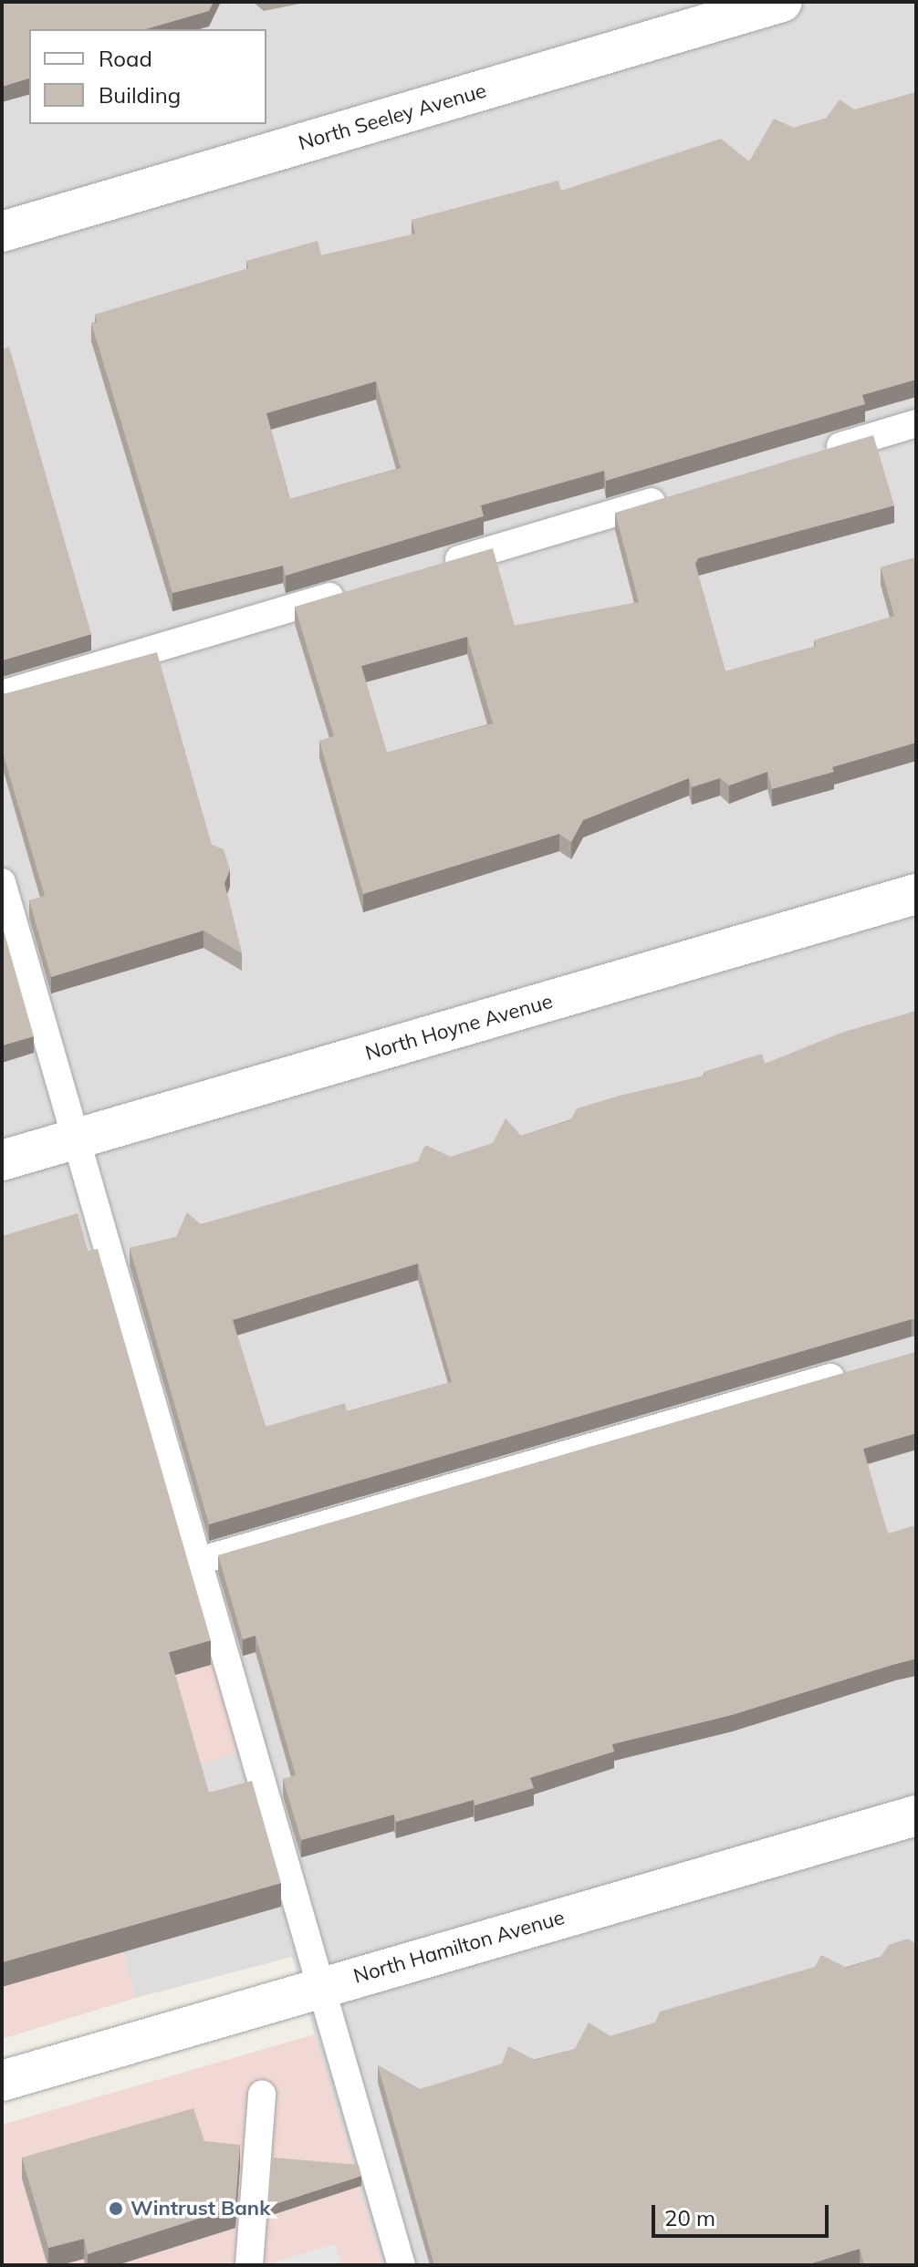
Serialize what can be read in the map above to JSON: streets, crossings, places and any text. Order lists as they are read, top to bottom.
{
  "streets": {
    "street": ["North Seeley Avenue", "North Hoyne Avenue", "North Hamilton Avenue"]
  },
  "places": ["Wintrust Bank"],
  "legend": ["Road", "Building"],
  "scale_bar": "20 m"
}
